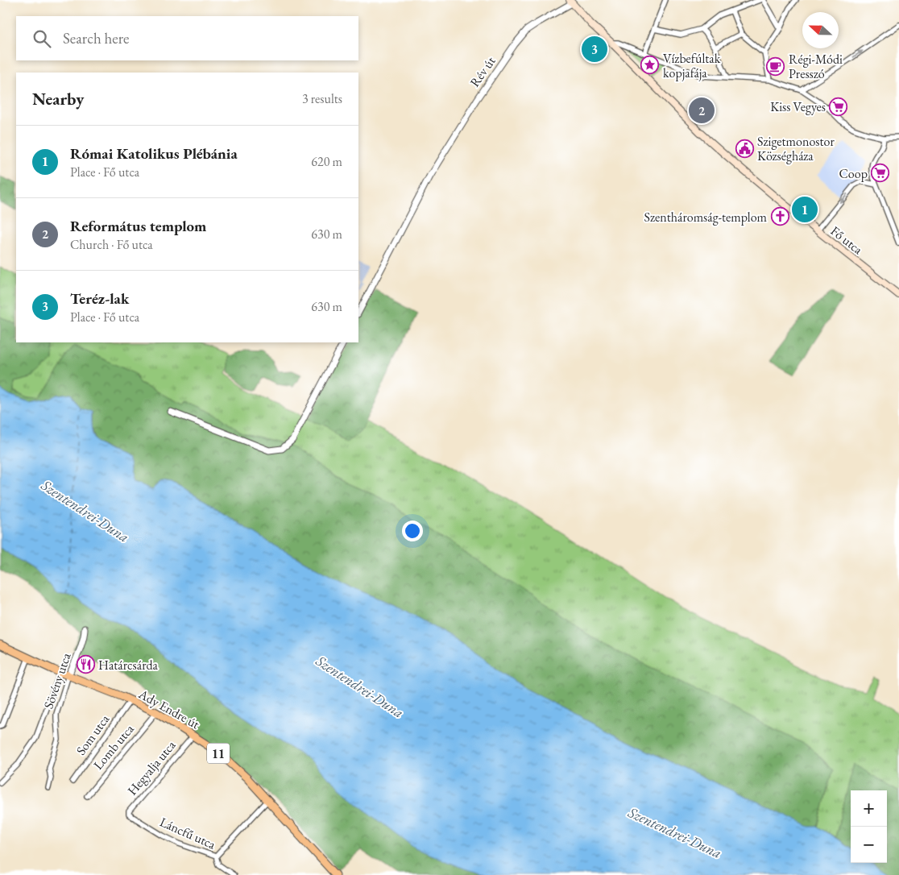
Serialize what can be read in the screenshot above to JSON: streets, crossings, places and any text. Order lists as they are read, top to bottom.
{
  "streets": {
    "main road": ["Fő utca", "Ady Endre út", "11"],
    "street": [
      "Rév út",
      "Sövény utca",
      "Som utca",
      "Lomb utca",
      "Hegyalja utca",
      "Láncfű utca"
    ]
  },
  "crossings": [
    ["Rév út", "Fő utca"],
    ["Sövény utca", "Ady Endre út"],
    ["Ady Endre út", "Som utca"],
    ["Ady Endre út", "Lomb utca"],
    ["Ady Endre út", "11"],
    ["Ady Endre út", "Hegyalja utca"],
    ["Hegyalja utca", "Láncfű utca"]
  ],
  "water": ["Szentendrei-Duna"],
  "places": {
    "place": ["Vízbefúltak kopjafája"],
    "cafe": ["Régi-Módi Presszó"],
    "supermarket": ["Kiss Vegyes", "Coop"],
    "public building": ["Szigetmonostor Községháza"],
    "church": ["Szentháromság-templom"],
    "restaurant": ["Határcsárda"]
  },
  "north": "left",
  "page": {
    "search": "Search here",
    "pins": ["3", "2", "1"],
    "heading": ["Nearby", "3 results"],
    "list": [
      {
        "mark": "1",
        "name": "Római Katolikus Plébánia",
        "note": "Place · Fő utca",
        "value": "620 m"
      },
      {
        "mark": "2",
        "name": "Református templom",
        "note": "Church · Fő utca",
        "value": "630 m"
      },
      {
        "mark": "3",
        "name": "Teréz-lak",
        "note": "Place · Fő utca",
        "value": "630 m"
      }
    ],
    "map_buttons": ["+", "−"]
  }
}
